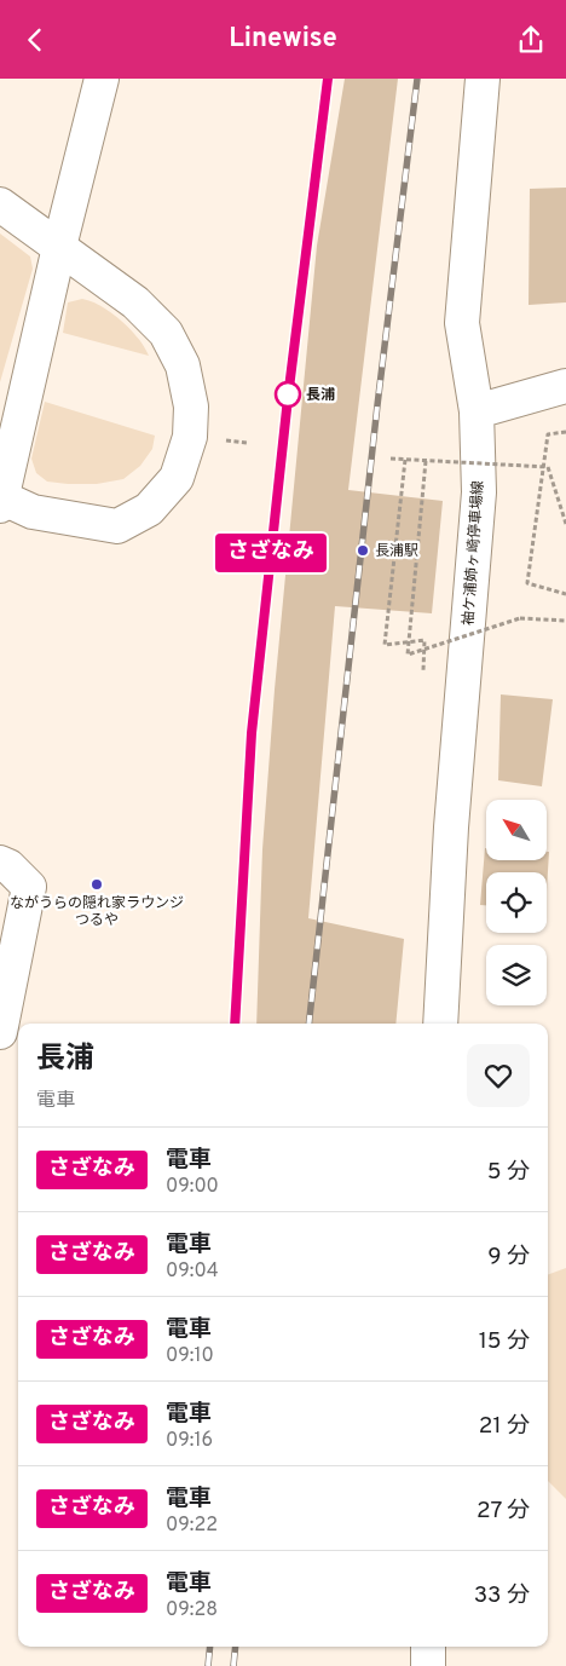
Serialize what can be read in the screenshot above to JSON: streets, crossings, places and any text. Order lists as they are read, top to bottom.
{
  "streets": {
    "street": ["袖ケ浦姉ヶ崎停車場線"]
  },
  "places": ["長浦", "長浦駅", "ながうらの隠れ家ラウンジ つるや"],
  "north": "top left",
  "page": {
    "header": "Linewise",
    "on_map": "さざなみ",
    "heading": ["長浦", "電車"],
    "list": [
      {
        "mark": "さざなみ",
        "name": "電車",
        "note": "09:00",
        "value": "5 分"
      },
      {
        "mark": "さざなみ",
        "name": "電車",
        "note": "09:04",
        "value": "9 分"
      },
      {
        "mark": "さざなみ",
        "name": "電車",
        "note": "09:10",
        "value": "15 分"
      },
      {
        "mark": "さざなみ",
        "name": "電車",
        "note": "09:16",
        "value": "21 分"
      },
      {
        "mark": "さざなみ",
        "name": "電車",
        "note": "09:22",
        "value": "27 分"
      },
      {
        "mark": "さざなみ",
        "name": "電車",
        "note": "09:28",
        "value": "33 分"
      }
    ]
  }
}
